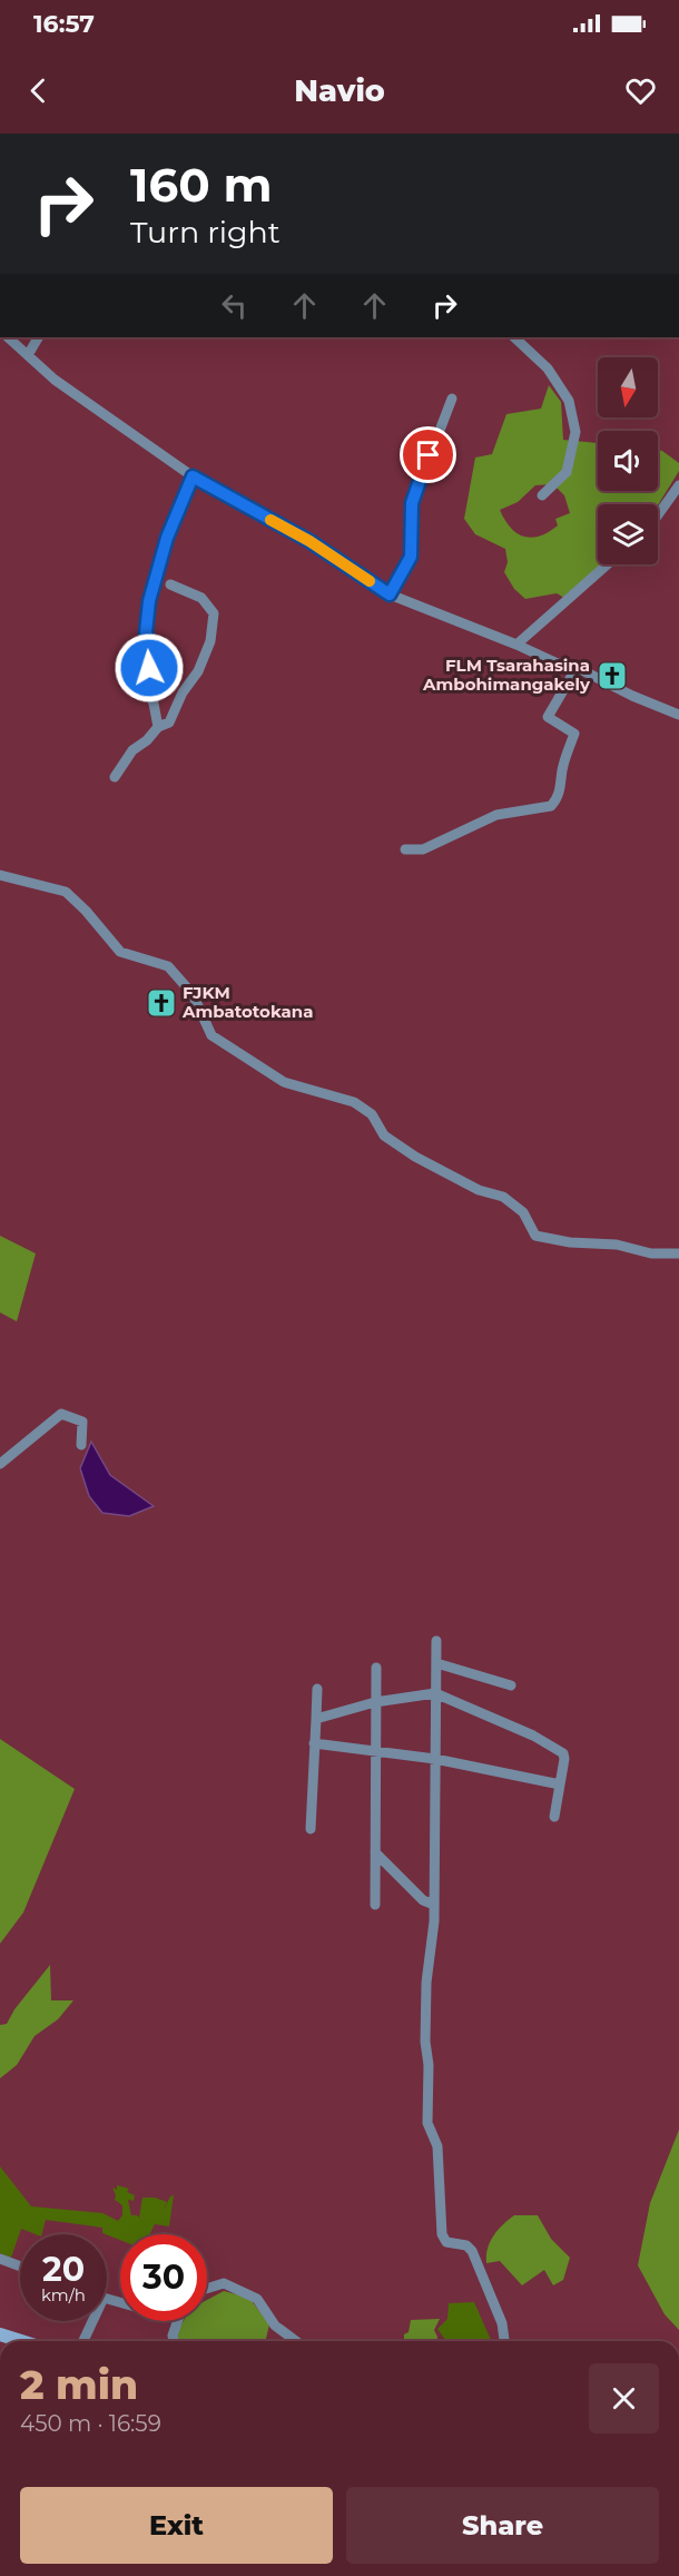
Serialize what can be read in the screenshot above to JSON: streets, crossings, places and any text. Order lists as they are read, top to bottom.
{
  "places": {
    "church": ["FLM Tsarahasina Ambohimangakely", "FJKM Ambatotokana"]
  },
  "north": "bottom",
  "page": {
    "status": "16:57",
    "header": "Navio",
    "turn": ["160 m", "Turn right"],
    "speed": "20 km/h",
    "limit": "30",
    "heading": ["2 min", "450 m · 16:59"],
    "buttons": ["Exit", "Share"]
  }
}
